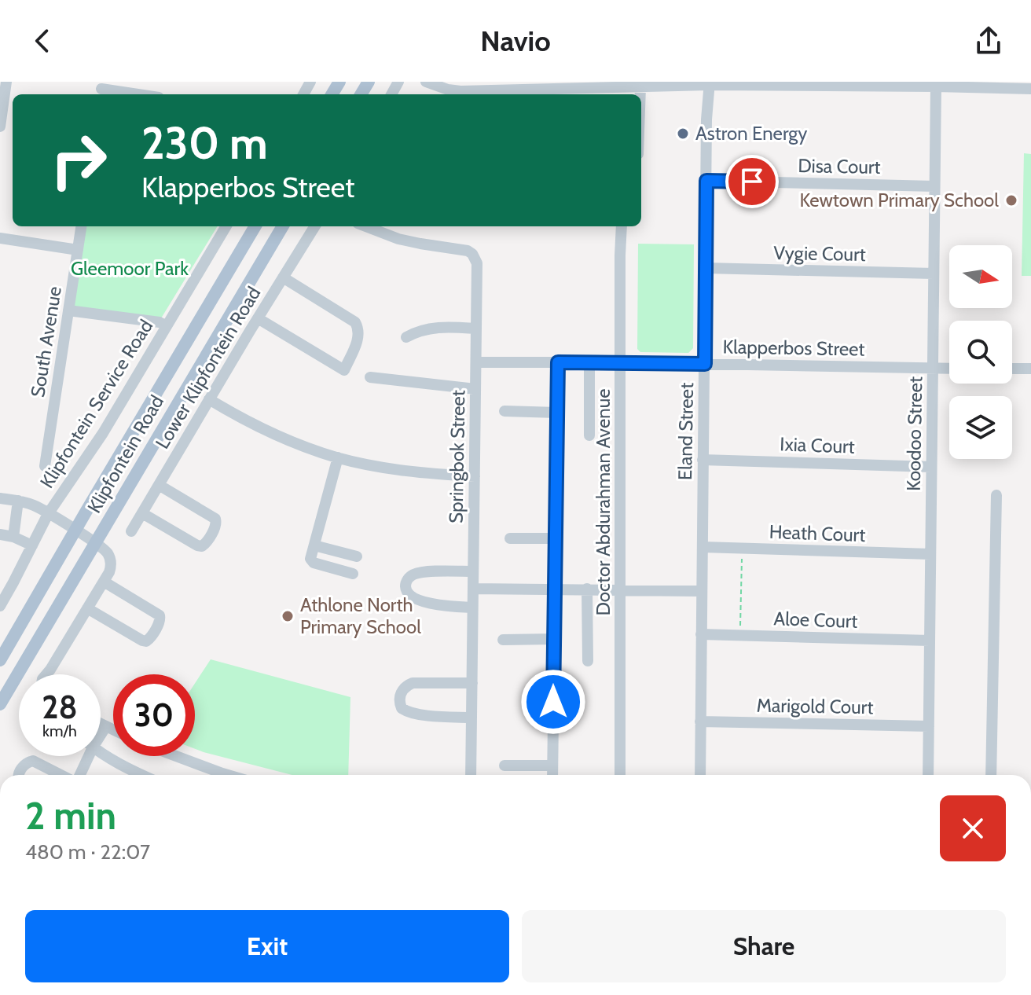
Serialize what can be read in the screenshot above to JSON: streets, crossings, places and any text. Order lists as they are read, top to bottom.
{
  "streets": {
    "main road": ["Klipfontein Road"],
    "street": [
      "Disa Court",
      "Vygie Court",
      "South Avenue",
      "Klapperbos Street",
      "Lower Klipfontein Road",
      "Klipfontein Service Road",
      "Eland Street",
      "Koodoo Street",
      "Ixia Court",
      "Springbok Street",
      "Doctor Abdurahman Avenue",
      "Heath Court",
      "Aloe Court",
      "Marigold Court"
    ]
  },
  "crossings": [
    ["Disa Court", "Eland Street"],
    ["Disa Court", "Koodoo Street"],
    ["Vygie Court", "Eland Street"],
    ["Vygie Court", "Koodoo Street"],
    ["Klapperbos Street", "Eland Street"],
    ["Klapperbos Street", "Koodoo Street"],
    ["Klapperbos Street", "Springbok Street"],
    ["Klapperbos Street", "Doctor Abdurahman Avenue"],
    ["Eland Street", "Ixia Court"],
    ["Eland Street", "Heath Court"],
    ["Eland Street", "Aloe Court"],
    ["Eland Street", "Marigold Court"],
    ["Koodoo Street", "Ixia Court"],
    ["Koodoo Street", "Heath Court"],
    ["Koodoo Street", "Aloe Court"],
    ["Koodoo Street", "Marigold Court"]
  ],
  "parks": ["Gleemoor Park"],
  "places": ["Astron Energy", "Kewtown Primary School", "Athlone North Primary School"],
  "north": "right",
  "page": {
    "header": "Navio",
    "turn": ["230 m", "Klapperbos Street"],
    "speed": "28 km/h",
    "limit": "30",
    "heading": ["2 min", "480 m · 22:07"],
    "buttons": ["Exit", "Share"]
  }
}
